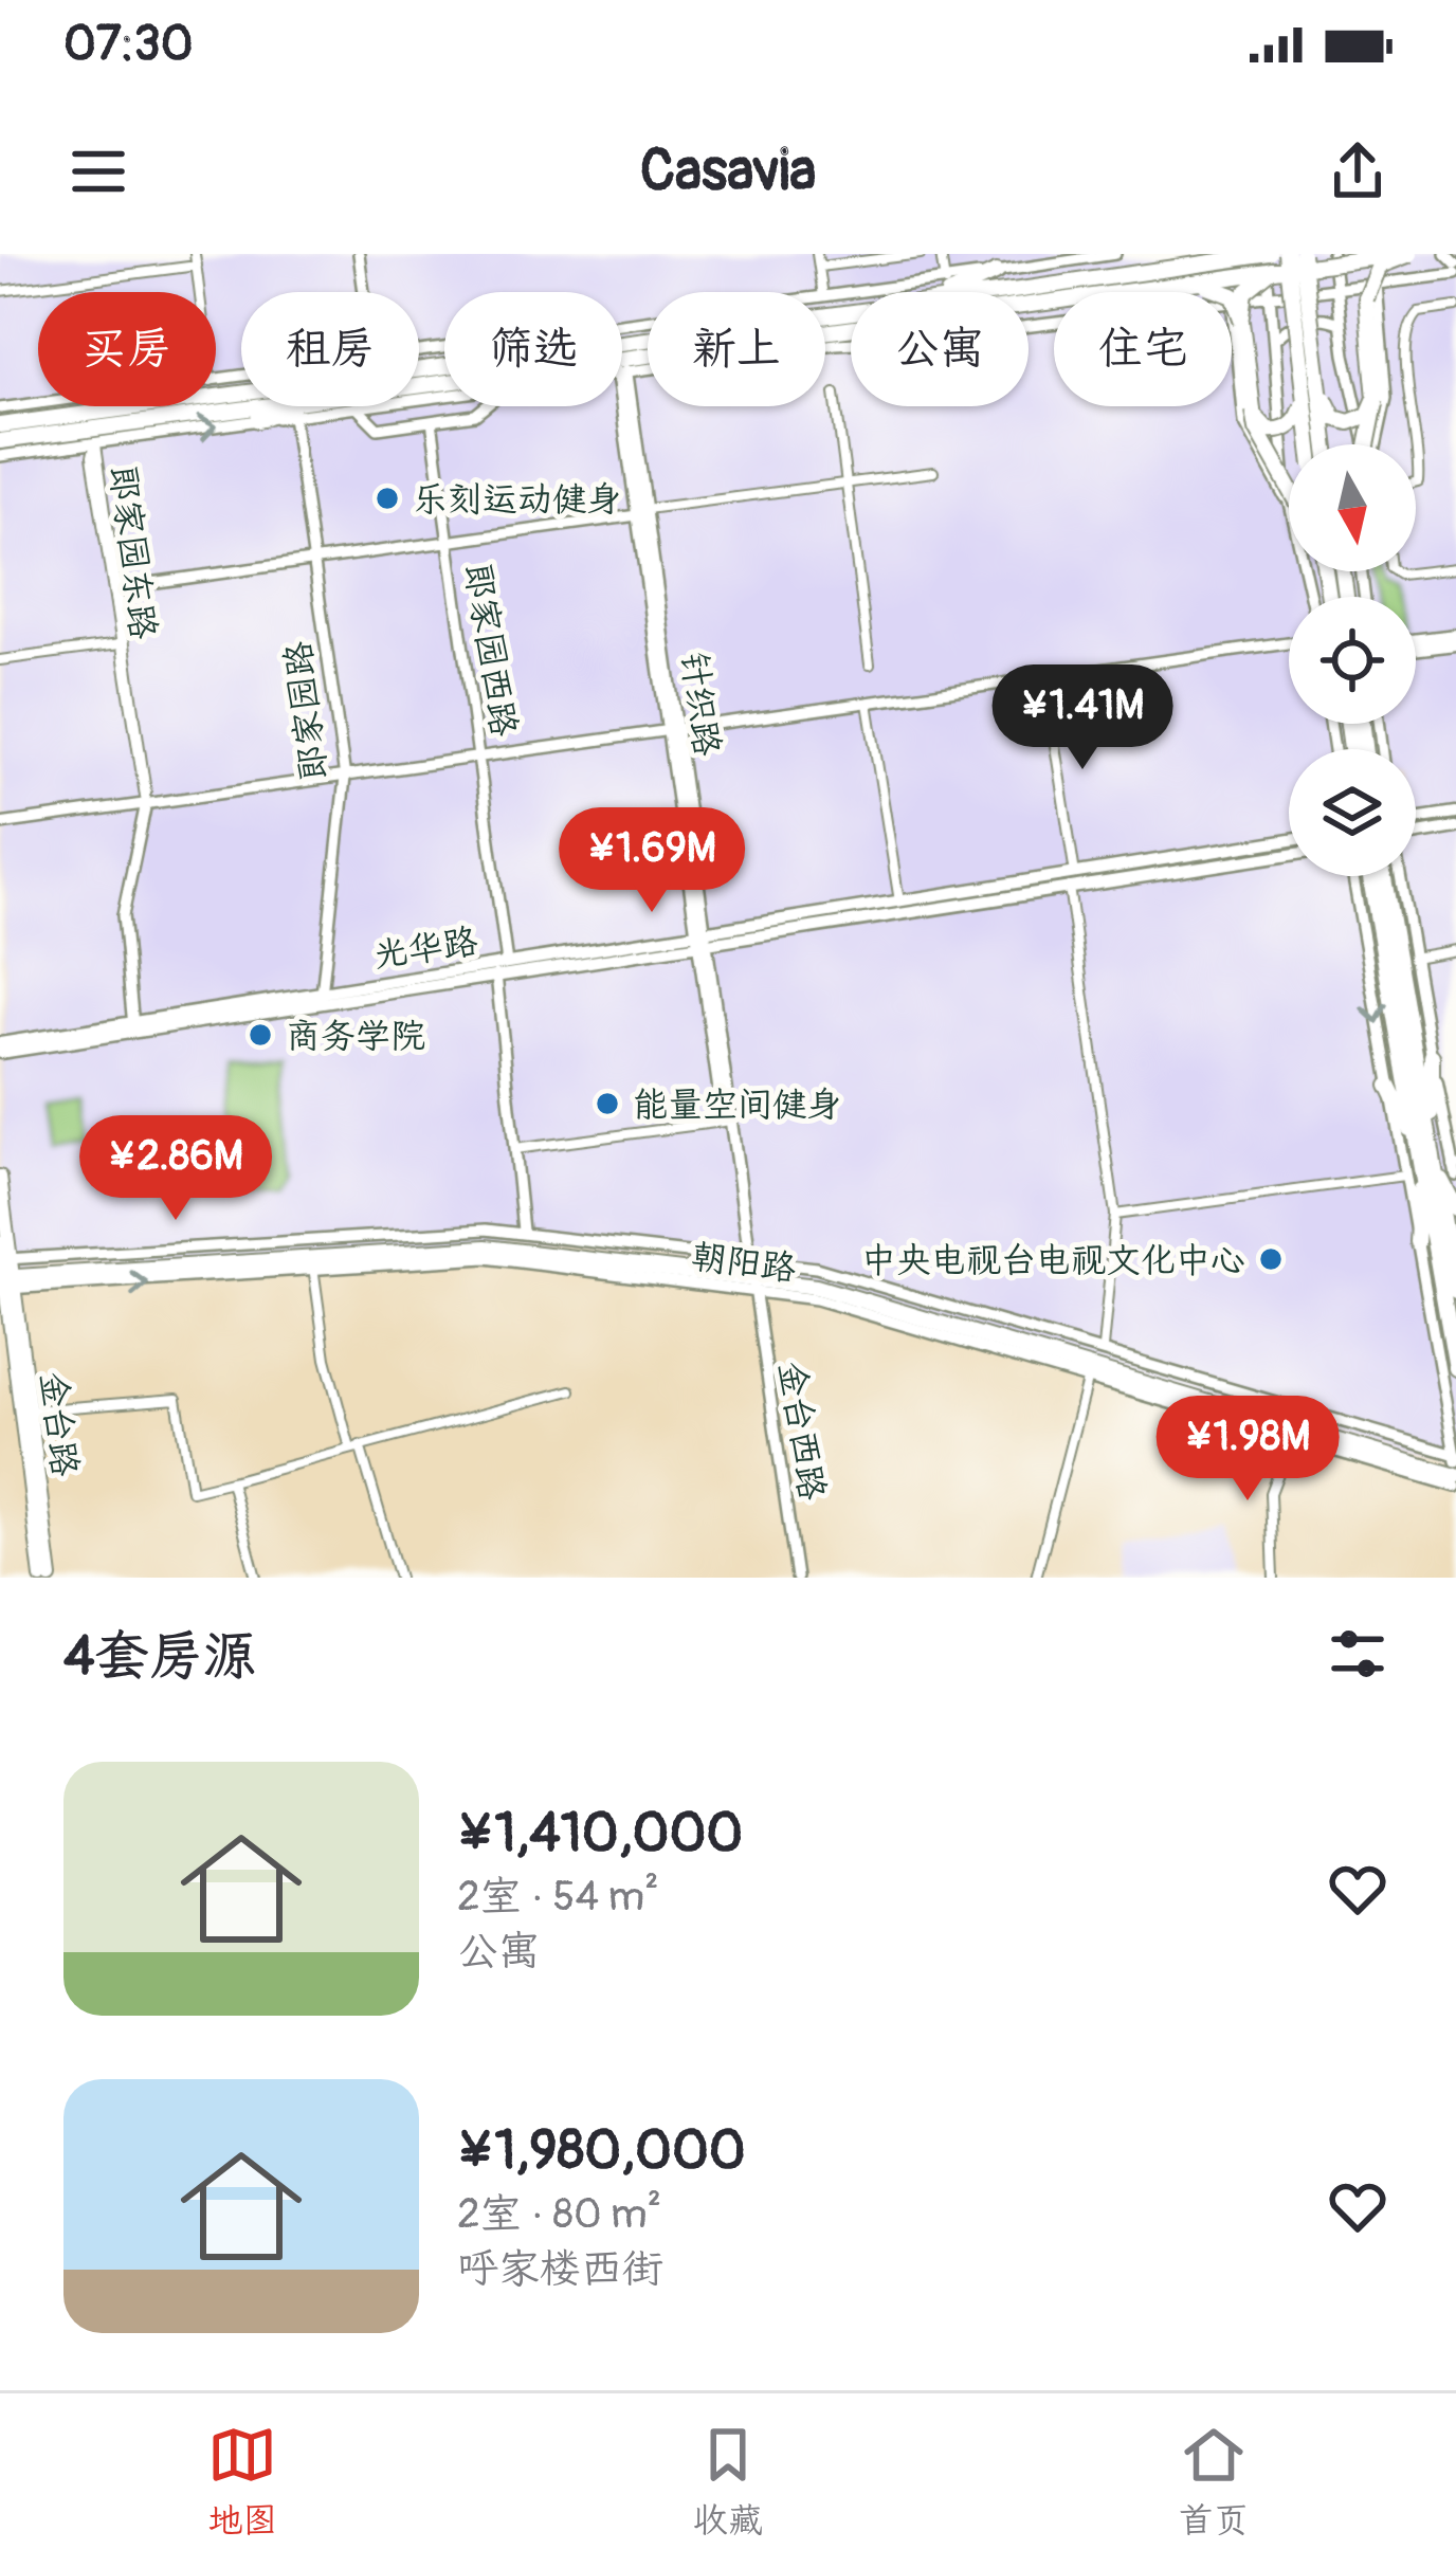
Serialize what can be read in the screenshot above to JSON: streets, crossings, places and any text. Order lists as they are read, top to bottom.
{
  "streets": {
    "highway": ["朝阳路"],
    "main road": ["针织路", "光华路", "金台路"],
    "street": [
      "郎家园东路",
      "郎家园西路",
      "郎家园路",
      "金台西路"
    ]
  },
  "crossings": [
    ["郎家园东路", "光华路"],
    ["郎家园西路", "光华路"],
    ["针织路", "光华路"],
    ["针织路", "朝阳路"],
    ["针织路", "金台西路"],
    ["郎家园路", "光华路"],
    ["朝阳路", "金台路"],
    ["朝阳路", "金台西路"]
  ],
  "places": [
    "乐刻运动健身",
    "商务学院",
    "能量空间健身",
    "中央电视台电视文化中心"
  ],
  "north": "bottom",
  "page": {
    "status": "07:30",
    "header": "Casavia",
    "chip": [
      "买房",
      "租房",
      "筛选",
      "新上",
      "公寓",
      "住宅"
    ],
    "price": [
      "¥1.41M",
      "¥1.69M",
      "¥2.86M",
      "¥1.98M"
    ],
    "heading": "4套房源",
    "list": [
      {
        "name": "¥1,410,000",
        "note": "2室 · 54 m² · 公寓"
      },
      {
        "name": "¥1,980,000",
        "note": "2室 · 80 m² · 呼家楼西街"
      }
    ],
    "tabs": ["地图", "收藏", "首页"]
  }
}
